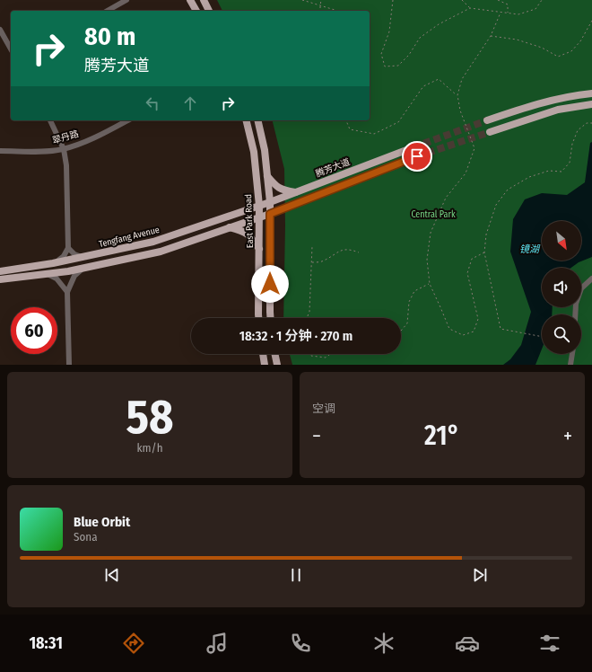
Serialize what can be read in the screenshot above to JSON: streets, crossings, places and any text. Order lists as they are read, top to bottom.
{
  "streets": {
    "main road": ["腾芳大道", "East Park Road", "Tengfang Avenue"],
    "street": ["翠丹路"]
  },
  "crossings": [
    ["腾芳大道", "East Park Road"],
    ["腾芳大道", "Tengfang Avenue"],
    ["East Park Road", "Tengfang Avenue"]
  ],
  "water": ["镜湖"],
  "parks": ["Central Park"],
  "north": "bottom right",
  "page": {
    "turn": ["80 m", "腾芳大道"],
    "limit": "60",
    "trip": "18:32 · 1 分钟 · 270 m",
    "tile": [
      ["58", "km/h"],
      "空调"
    ],
    "heat": ["−", "21°", "+"],
    "song": ["Blue Orbit", "Sona"],
    "tabs": "18:31"
  }
}
